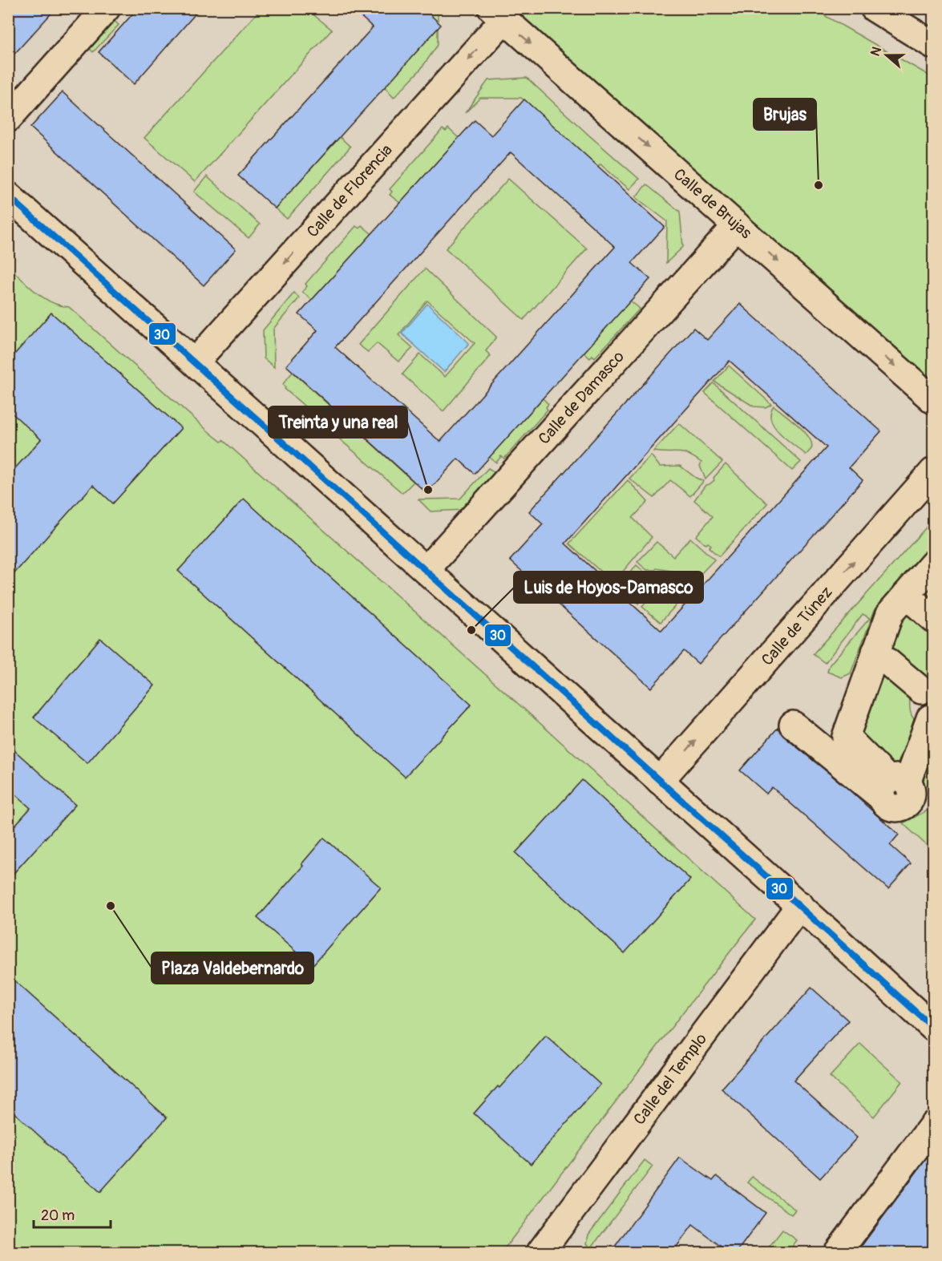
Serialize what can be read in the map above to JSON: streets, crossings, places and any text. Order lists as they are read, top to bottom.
{
  "streets": {
    "main road": [
      "Calle de Florencia",
      "Calle de Brujas",
      "Calle de Damasco",
      "Calle de Túnez",
      "Calle del Templo"
    ]
  },
  "crossings": [
    ["Calle de Florencia", "Calle de Brujas"],
    ["Calle de Brujas", "Calle de Damasco"]
  ],
  "one_way": ["Calle de Florencia", "Calle de Brujas"],
  "places": [
    "Brujas",
    "Treinta y una real",
    "Luis de Hoyos-Damasco",
    "Plaza Valdebernardo"
  ],
  "lines": ["transit line 30"],
  "scale_bar": "20 m",
  "north": "left"
}
